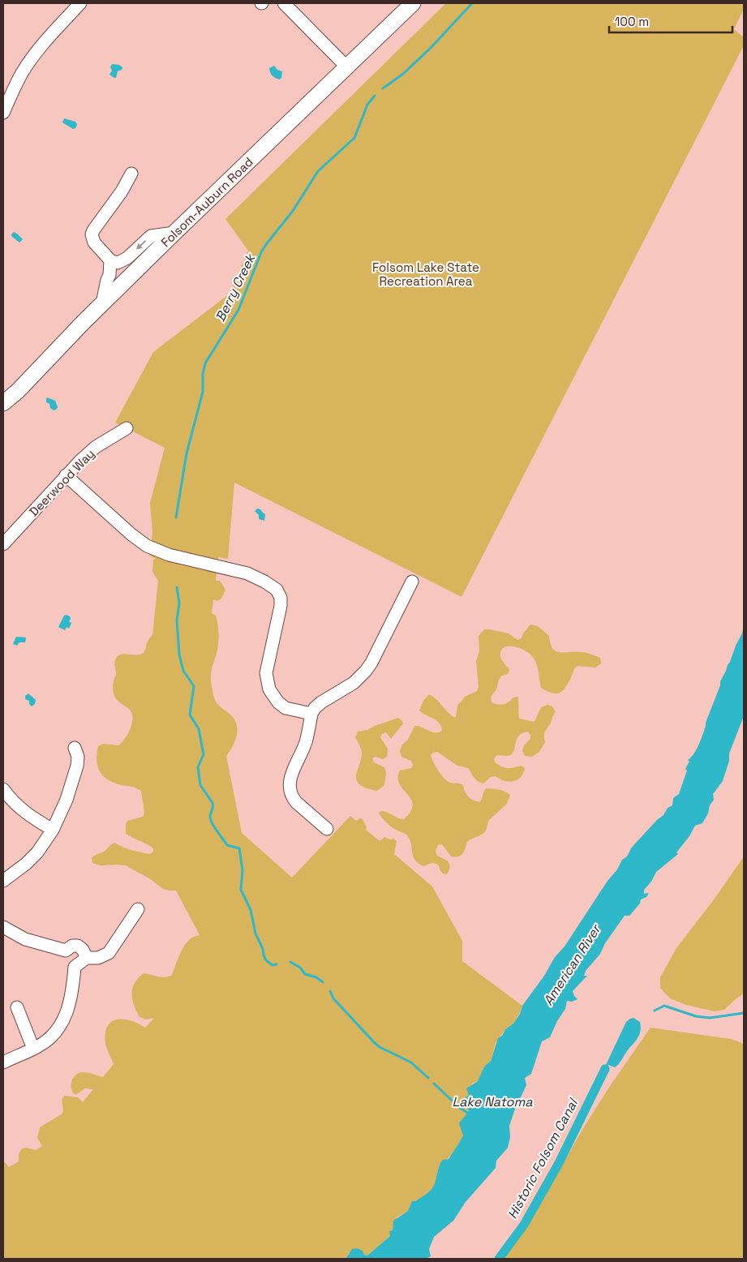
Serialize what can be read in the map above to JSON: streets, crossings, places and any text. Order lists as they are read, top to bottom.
{
  "streets": {
    "main road": ["Folsom-Auburn Road"],
    "street": ["Deerwood Way"]
  },
  "water": [
    "Berry Creek",
    "American River",
    "Lake Natoma",
    "Historic Folsom Canal"
  ],
  "parks": ["Folsom Lake State Recreation Area"],
  "scale_bar": "100 m"
}
